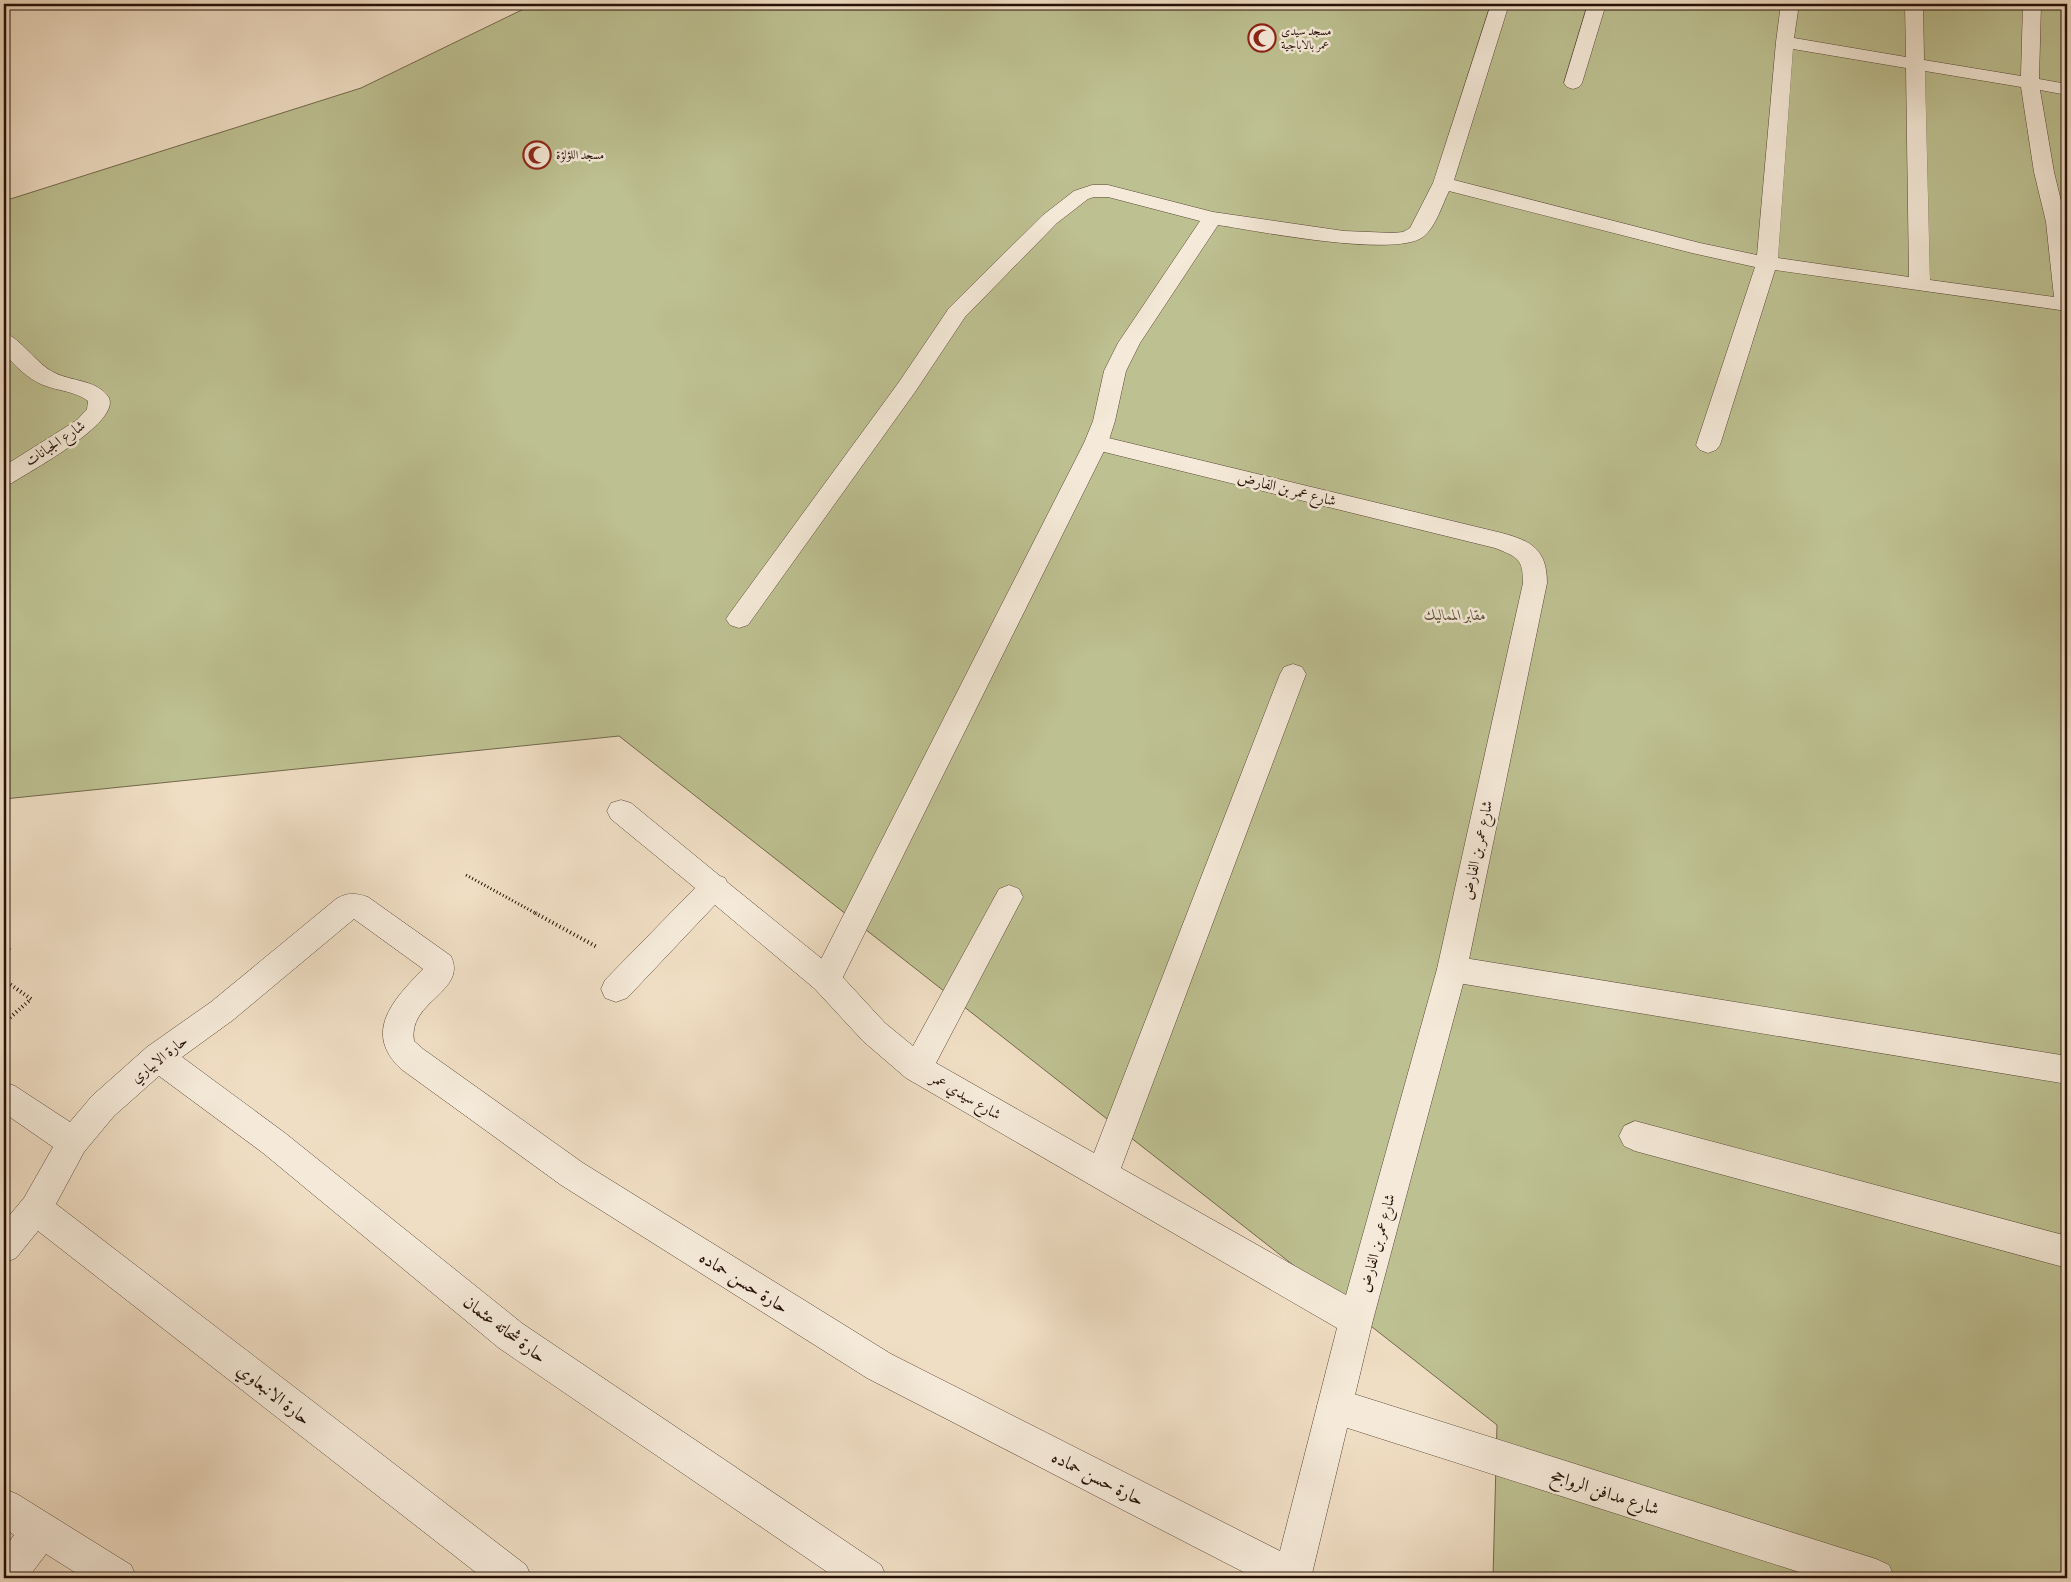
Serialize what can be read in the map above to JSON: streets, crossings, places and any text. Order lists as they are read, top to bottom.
{
  "streets": {
    "street": [
      "شارع الجبانات",
      "شارع عمر بن الفارض",
      "حارة الابياري",
      "شارع سيدي عمر",
      "حارة حسن حماده",
      "حارة شحاته عثمان",
      "حارة الانبعاوي",
      "شارع مدافن الرواجح"
    ]
  },
  "crossings": [
    ["شارع عمر بن الفارض", "شارع سيدي عمر"],
    ["شارع عمر بن الفارض", "حارة حسن حماده"],
    ["شارع عمر بن الفارض", "شارع مدافن الرواجح"],
    ["حارة الابياري", "حارة حسن حماده"],
    ["حارة الابياري", "حارة شحاته عثمان"],
    ["حارة الابياري", "حارة الانبعاوي"]
  ],
  "parks": ["مقابر المماليك"],
  "places": {
    "mosque": ["مسجد سيدى عمر بالاباجية", "مسجد اللؤلؤة"]
  }
}
